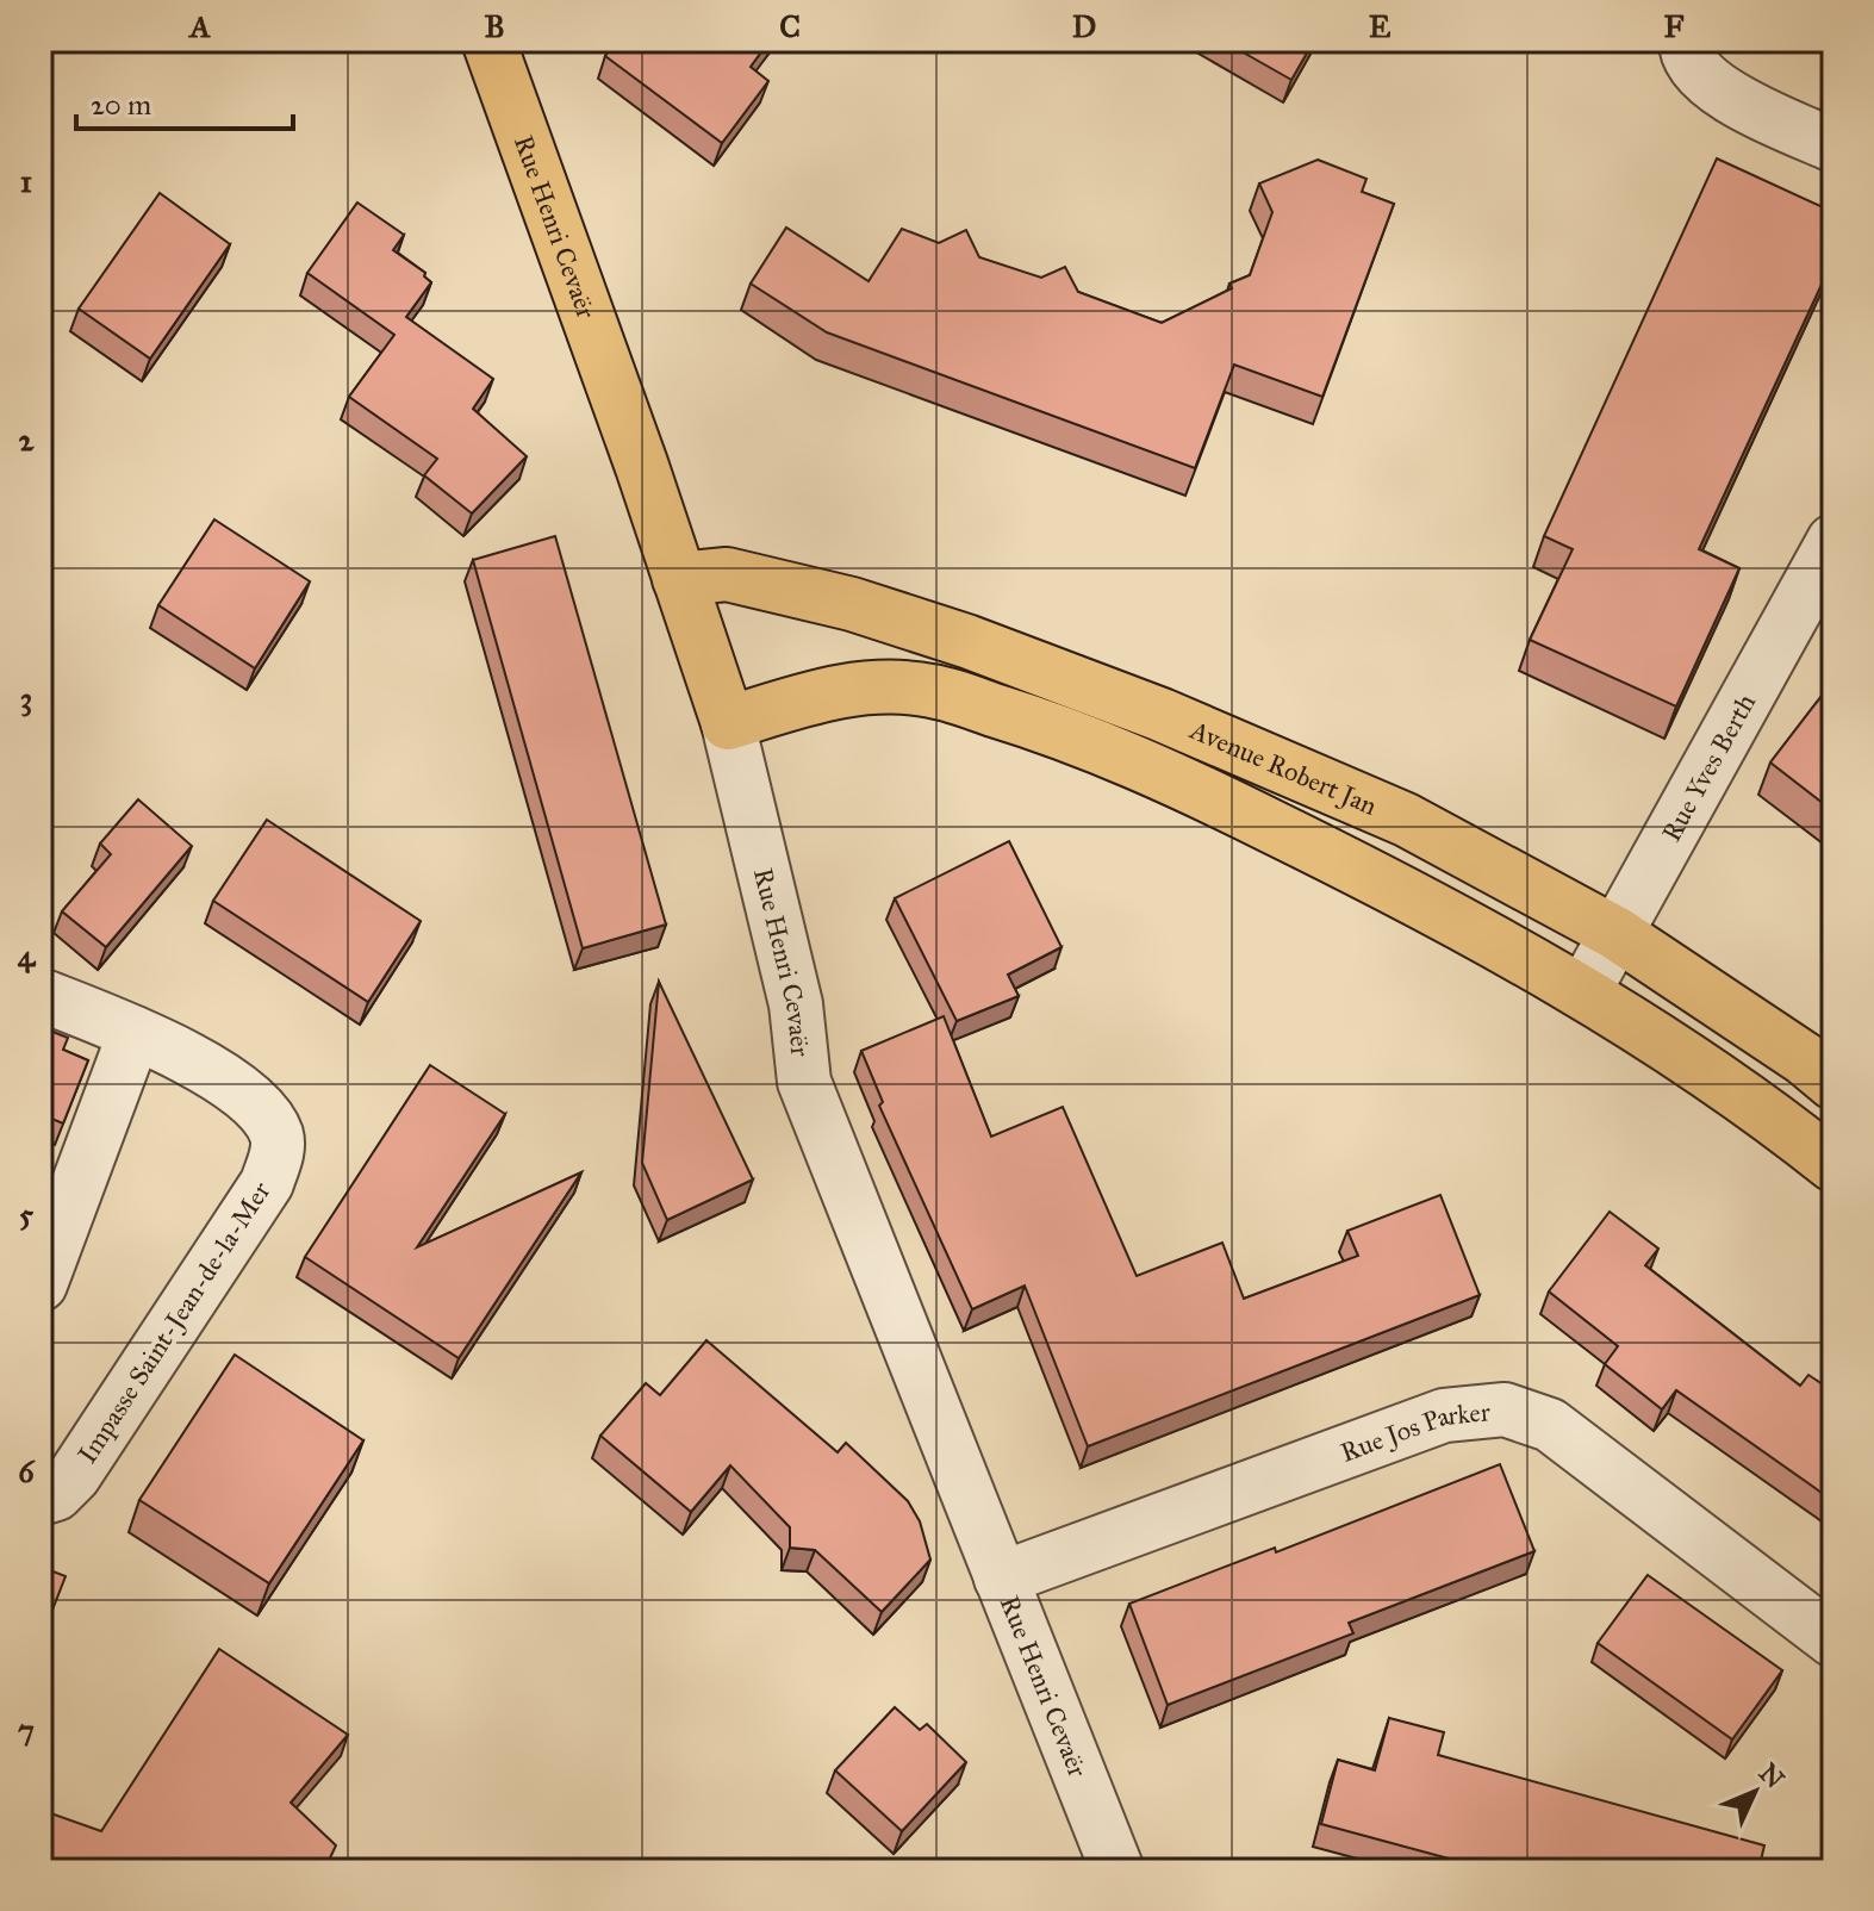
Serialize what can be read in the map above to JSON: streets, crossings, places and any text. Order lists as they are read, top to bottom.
{
  "streets": {
    "main road": ["Rue Henri Cevaër", "Avenue Robert Jan"],
    "street": ["Rue Yves Berth", "Impasse Saint-Jean-de-la-Mer", "Rue Jos Parker"]
  },
  "crossings": [
    ["Rue Henri Cevaër", "Avenue Robert Jan"],
    ["Rue Henri Cevaër", "Rue Jos Parker"],
    ["Rue Yves Berth", "Avenue Robert Jan"]
  ],
  "scale_bar": "20 m",
  "north": "top right",
  "grid": {
    "columns": [
      "A",
      "B",
      "C",
      "D",
      "E",
      "F"
    ],
    "rows": [
      "1",
      "2",
      "3",
      "4",
      "5",
      "6",
      "7"
    ]
  }
}
